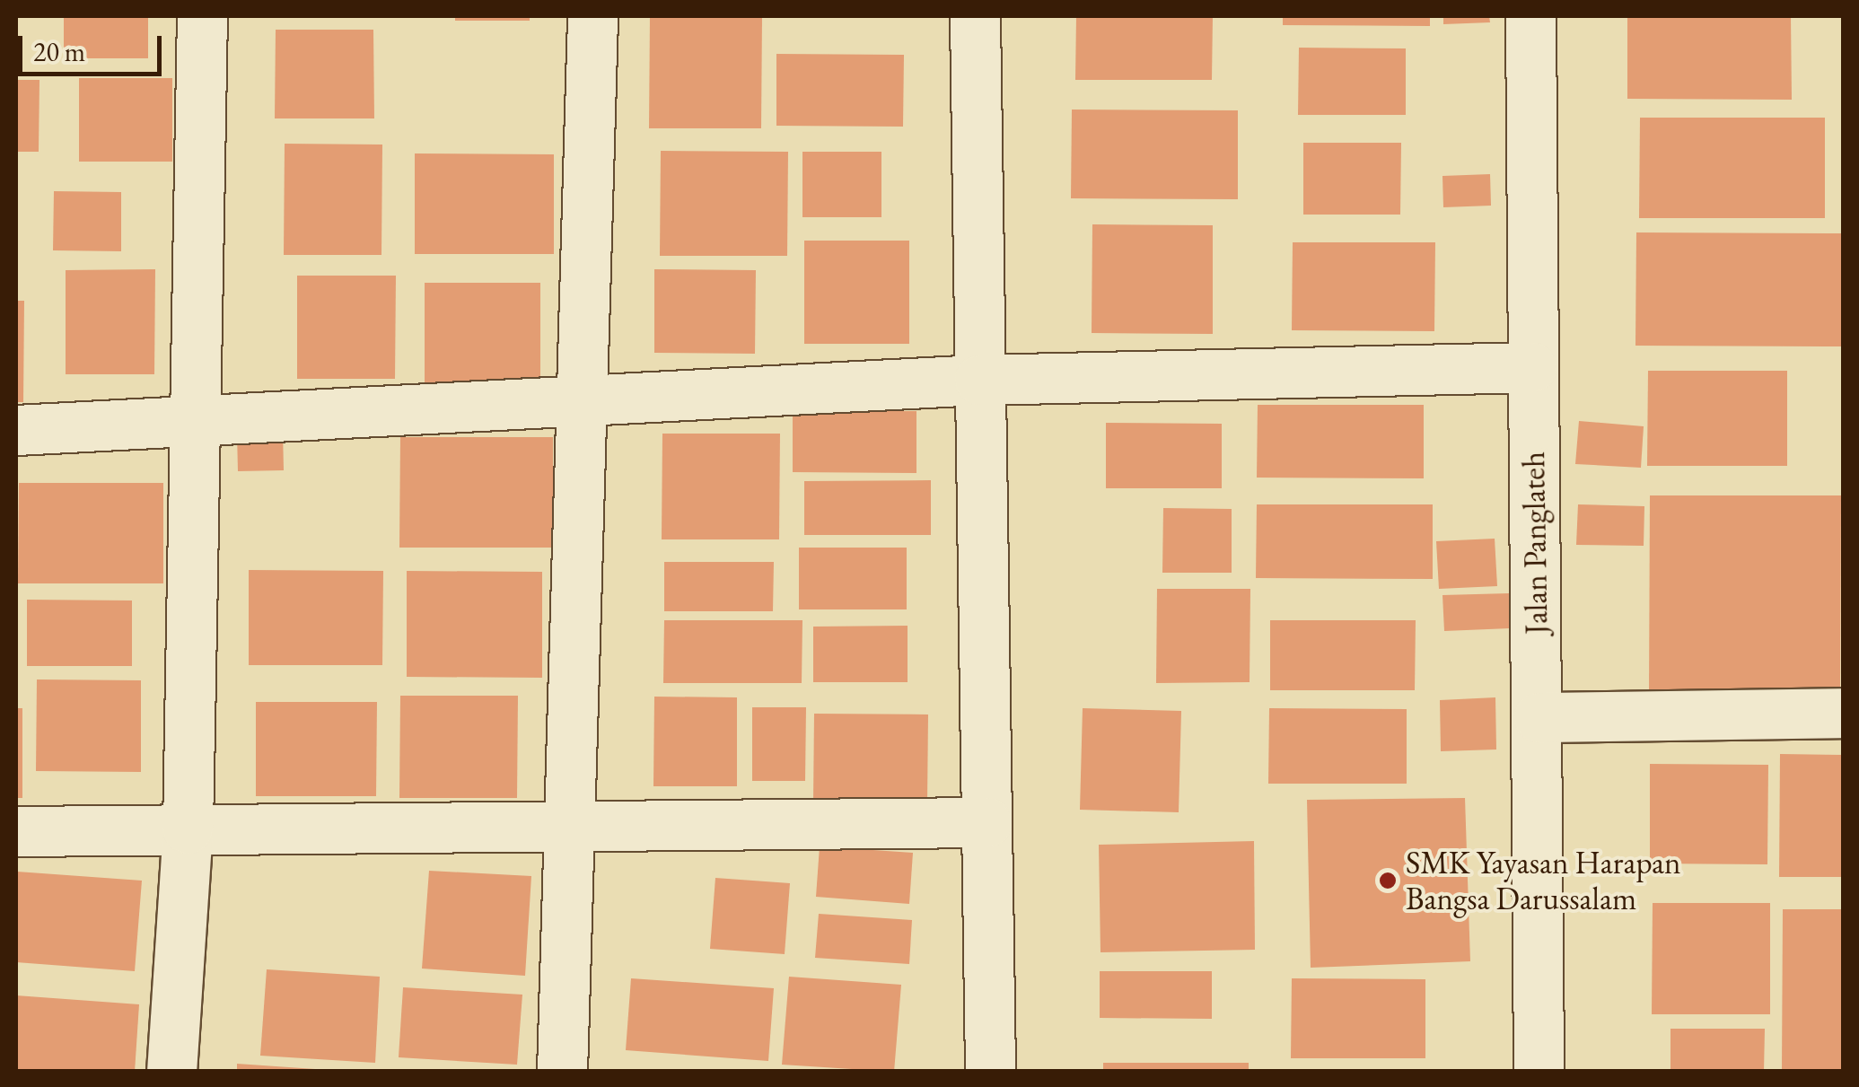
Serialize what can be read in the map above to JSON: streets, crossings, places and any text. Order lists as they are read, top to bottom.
{
  "streets": {
    "street": ["Jalan Panglateh"]
  },
  "places": ["SMK Yayasan Harapan Bangsa Darussalam"],
  "scale_bar": "20 m"
}
